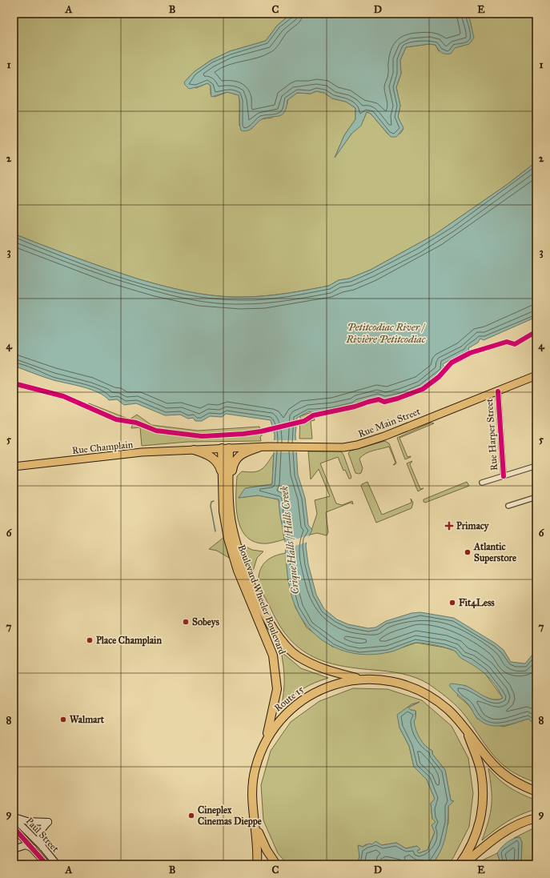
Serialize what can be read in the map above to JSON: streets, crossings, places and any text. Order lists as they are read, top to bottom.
{
  "streets": {
    "highway": ["Boulevard Wheeler Boulevard", "Route 15"],
    "main road": ["Rue Main Street", "Rue Champlain", "Paul Street"],
    "street": ["Rue Harper Street"]
  },
  "crossings": [
    ["Rue Main Street", "Rue Harper Street"],
    ["Rue Main Street", "Rue Champlain"],
    ["Rue Main Street", "Boulevard Wheeler Boulevard"],
    ["Rue Champlain", "Boulevard Wheeler Boulevard"],
    ["Boulevard Wheeler Boulevard", "Route 15"]
  ],
  "water": ["Petitcodiac River / Rivière Petitcodiac", "Crique Halls / Halls Creek"],
  "places": {
    "health": ["Primacy"],
    "other": [
      "Atlantic Superstore",
      "Fit4Less",
      "Sobeys",
      "Place Champlain",
      "Walmart",
      "Cineplex Cinemas Dieppe"
    ]
  },
  "grid": {
    "columns": [
      "A",
      "B",
      "C",
      "D",
      "E"
    ],
    "rows": [
      "1",
      "2",
      "3",
      "4",
      "5",
      "6",
      "7",
      "8",
      "9"
    ]
  }
}
